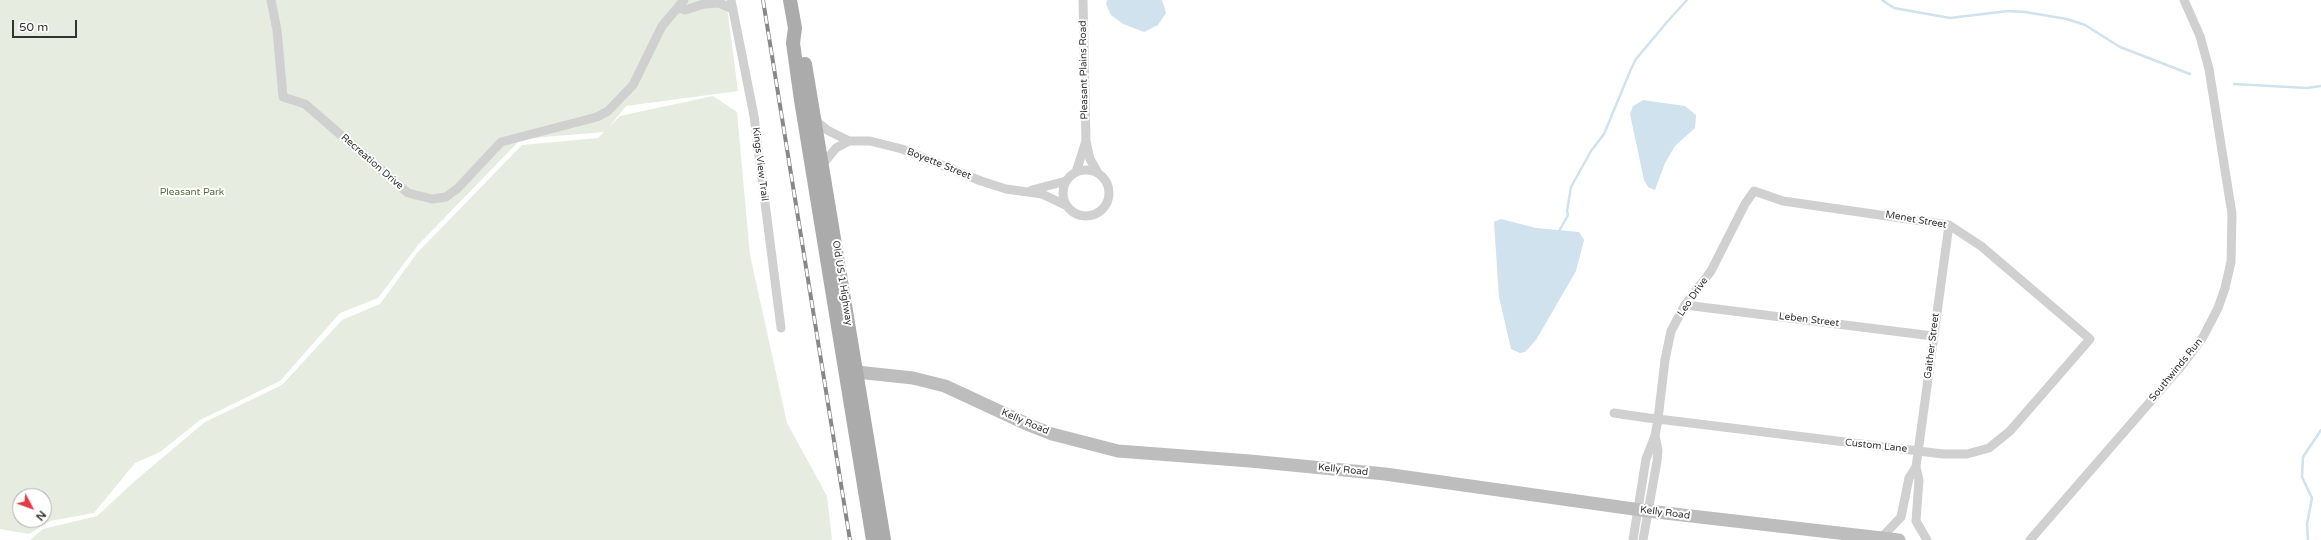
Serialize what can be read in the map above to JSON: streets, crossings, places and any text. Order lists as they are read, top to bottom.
{
  "streets": {
    "main road": ["Old US 1 Highway"],
    "street": [
      "Pleasant Plains Road",
      "Recreation Drive",
      "Kings View Trail",
      "Boyette Street",
      "Menet Street",
      "Leo Drive",
      "Leben Street",
      "Gaither Street",
      "Southwinds Run",
      "Kelly Road",
      "Custom Lane"
    ]
  },
  "crossings": [
    ["Pleasant Plains Road", "Boyette Street"],
    ["Boyette Street", "Old US 1 Highway"],
    ["Menet Street", "Leo Drive"],
    ["Menet Street", "Gaither Street"],
    ["Menet Street", "Custom Lane"],
    ["Old US 1 Highway", "Kelly Road"],
    ["Leo Drive", "Leben Street"],
    ["Leo Drive", "Kelly Road"],
    ["Leo Drive", "Custom Lane"],
    ["Leben Street", "Gaither Street"],
    ["Gaither Street", "Kelly Road"],
    ["Gaither Street", "Custom Lane"]
  ],
  "parks": ["Pleasant Park"],
  "scale_bar": "50 m",
  "north": "bottom right"
}
